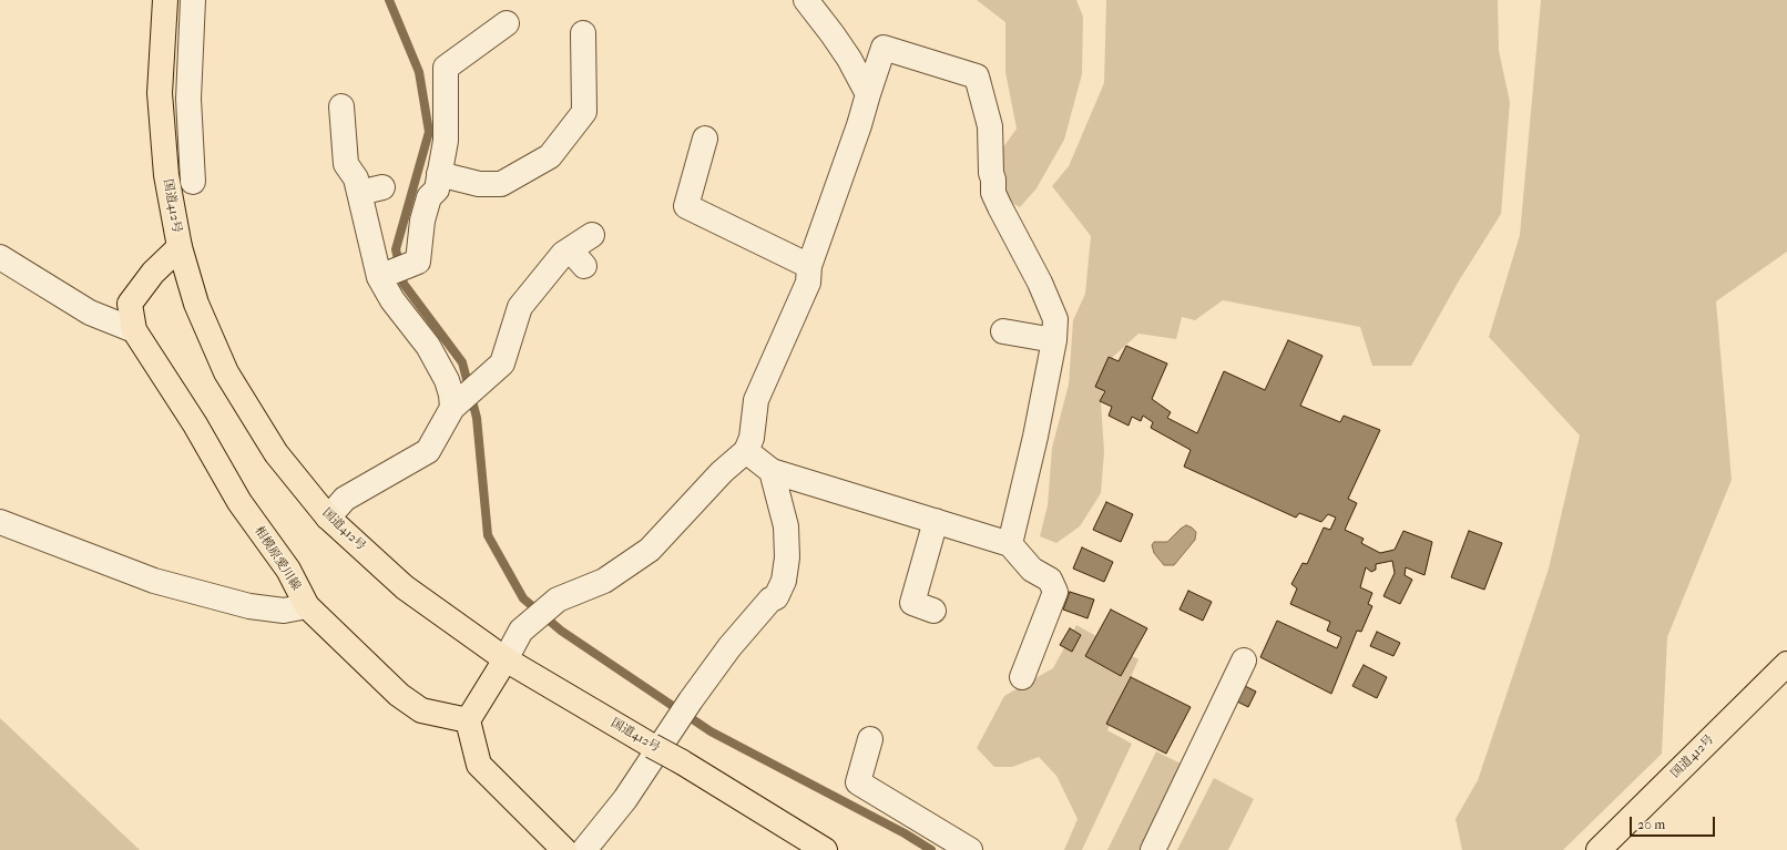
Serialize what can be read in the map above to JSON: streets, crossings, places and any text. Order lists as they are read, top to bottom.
{
  "streets": {
    "main road": ["国道412号", "相模原愛川線"]
  },
  "crossings": [
    ["国道412号", "相模原愛川線"]
  ],
  "scale_bar": "20 m"
}
